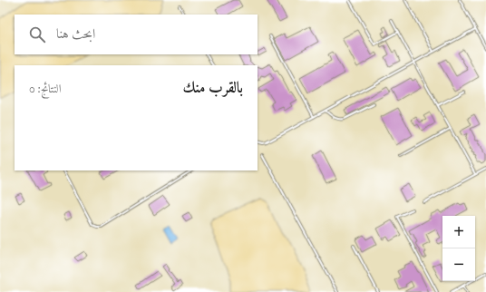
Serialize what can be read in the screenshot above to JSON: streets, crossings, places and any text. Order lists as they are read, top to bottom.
{
  "page": {
    "search": "ابحث هنا",
    "heading": ["بالقرب منك", "النتائج: 0"],
    "map_buttons": ["+", "−"]
  }
}
